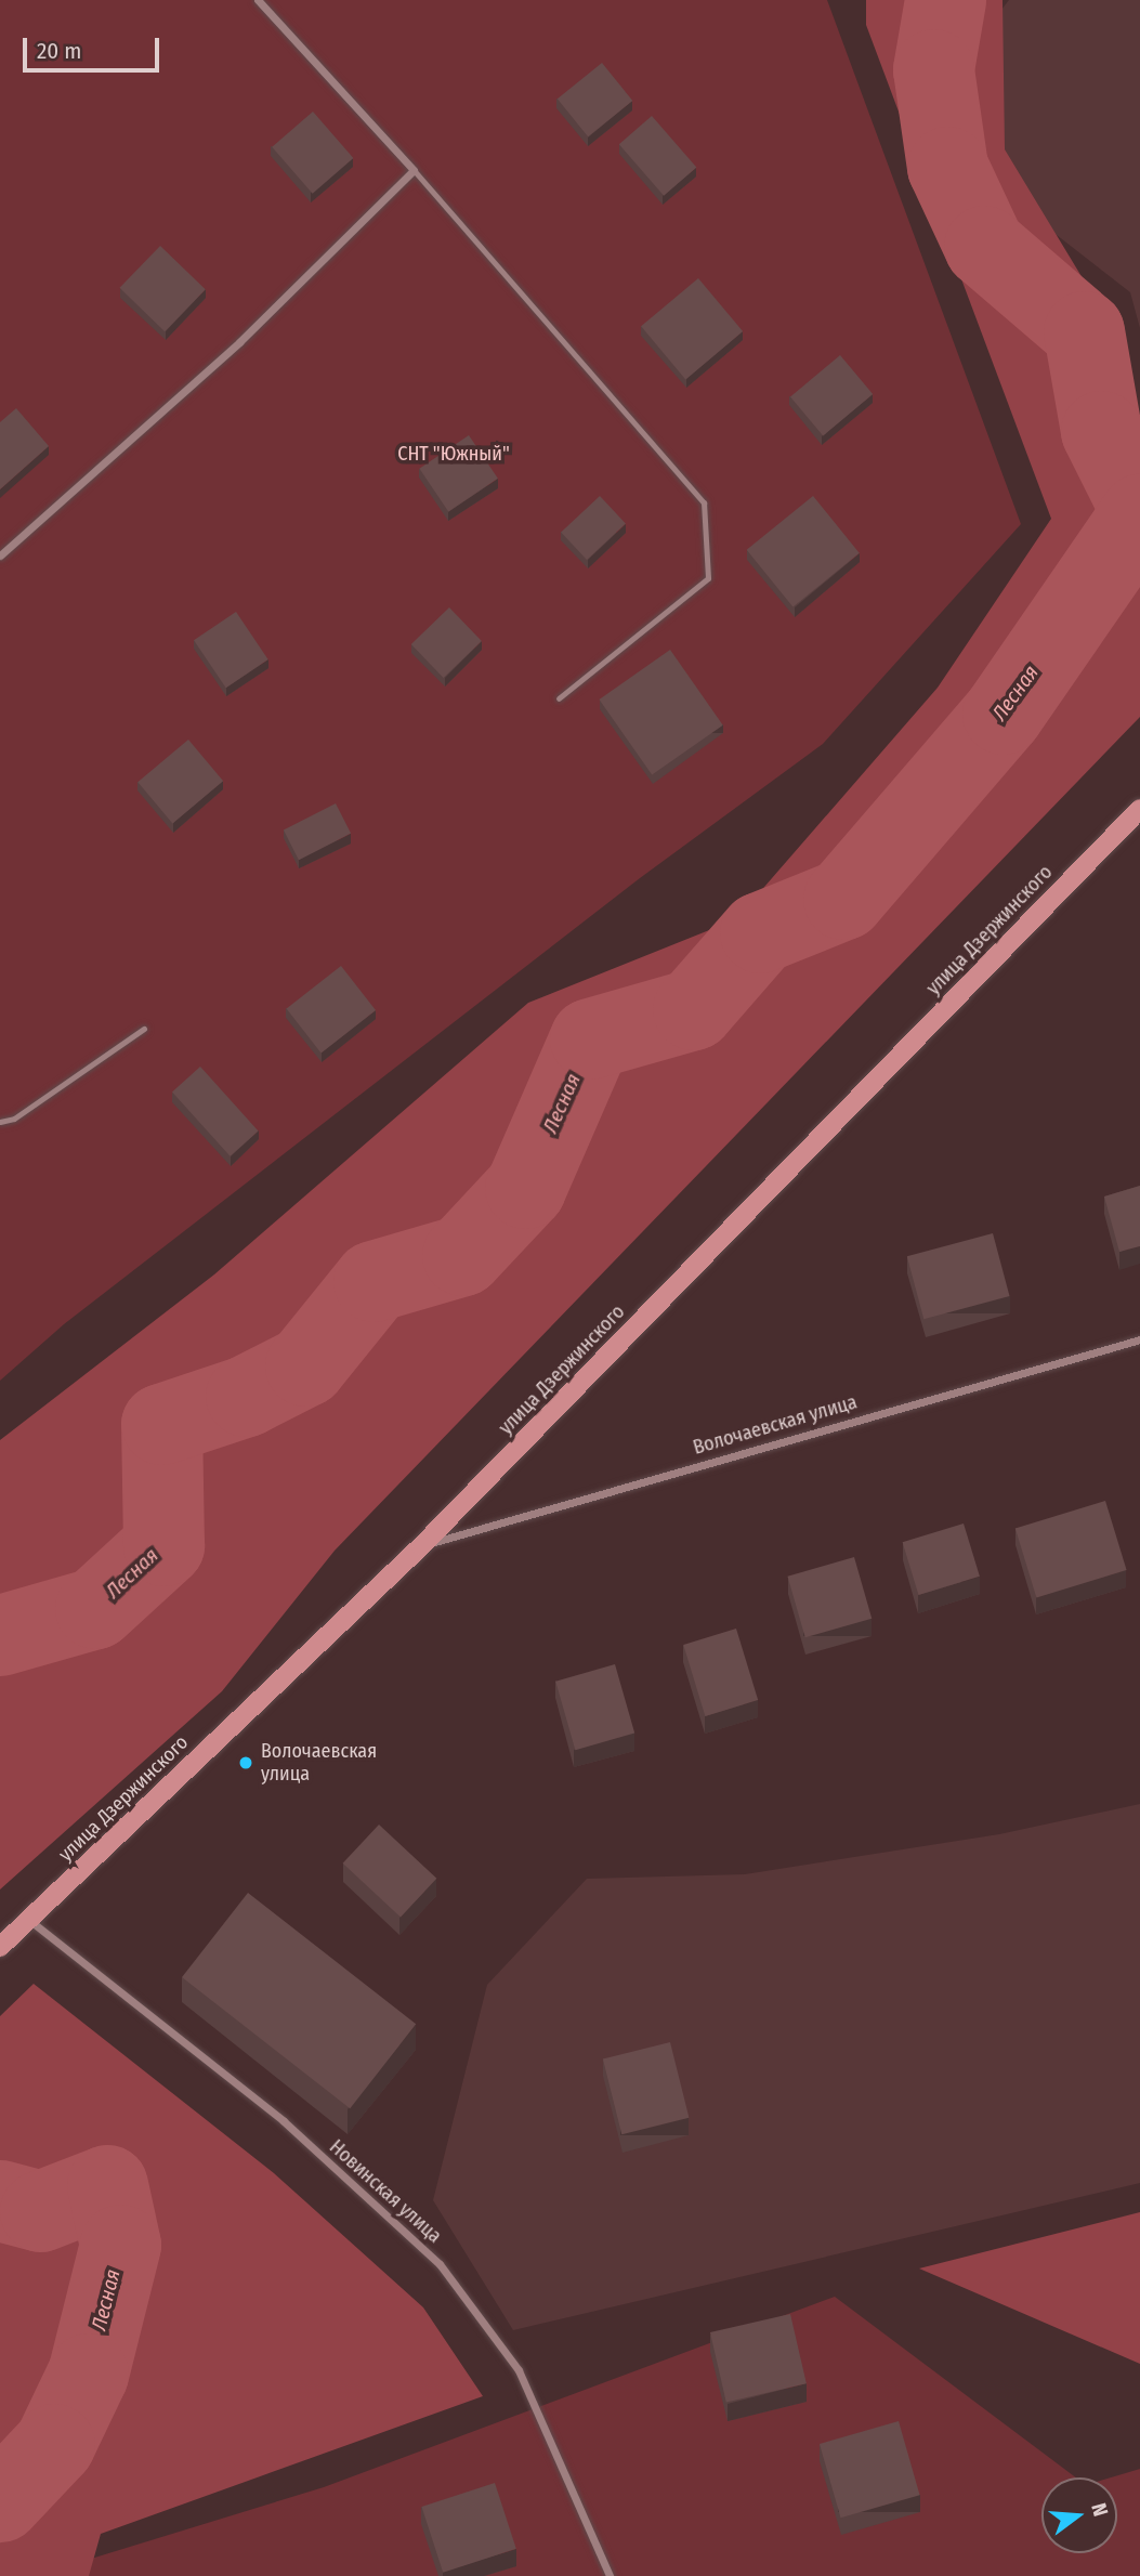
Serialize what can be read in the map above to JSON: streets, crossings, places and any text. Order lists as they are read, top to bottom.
{
  "streets": {
    "main road": ["улица Дзержинского"],
    "street": ["Волочаевская улица", "Новинская улица"]
  },
  "crossings": [
    ["улица Дзержинского", "Волочаевская улица"],
    ["улица Дзержинского", "Новинская улица"]
  ],
  "water": ["Лесная"],
  "parks": ["СНТ \"Южный\""],
  "places": ["Волочаевская улица"],
  "scale_bar": "20 m",
  "north": "right"
}
